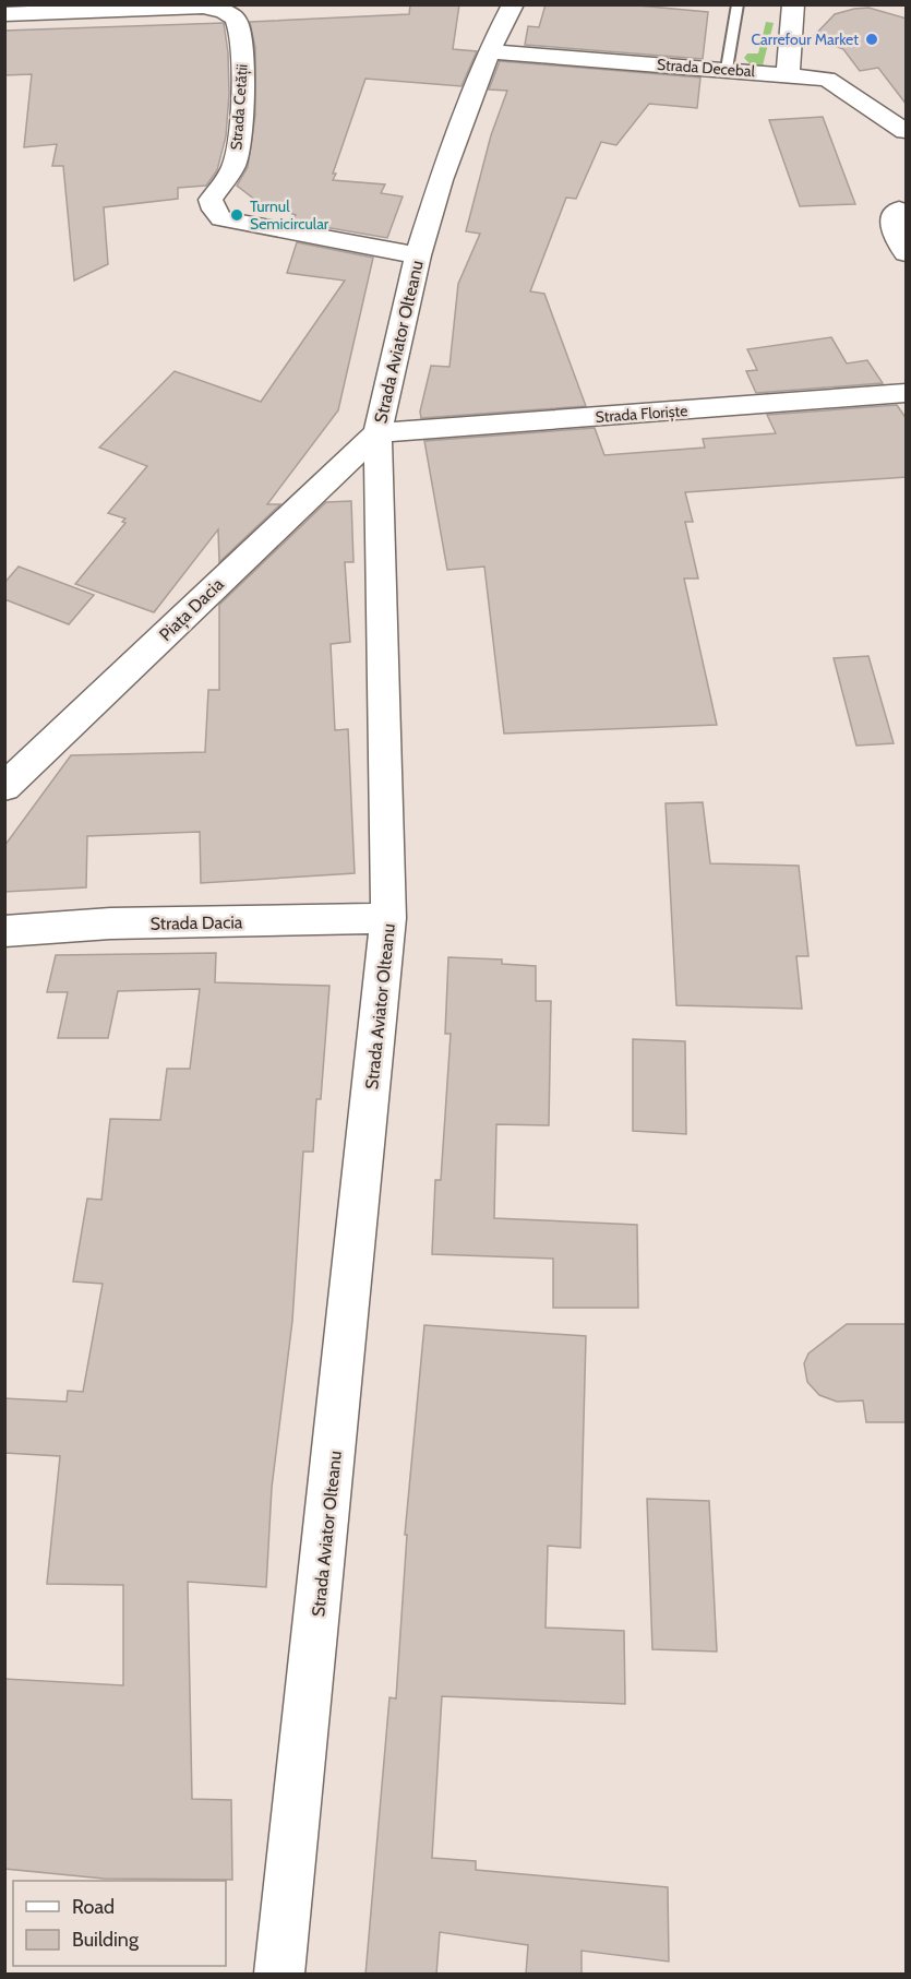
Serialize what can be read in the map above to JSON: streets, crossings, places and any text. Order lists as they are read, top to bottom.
{
  "streets": {
    "street": [
      "Strada Decebal",
      "Strada Cetății",
      "Strada Aviator Olteanu",
      "Strada Floriște",
      "Piața Dacia",
      "Strada Dacia"
    ]
  },
  "crossings": [
    ["Strada Decebal", "Strada Aviator Olteanu"],
    ["Strada Cetății", "Strada Aviator Olteanu"],
    ["Strada Aviator Olteanu", "Strada Floriște"],
    ["Strada Aviator Olteanu", "Piața Dacia"],
    ["Strada Aviator Olteanu", "Strada Dacia"],
    ["Strada Floriște", "Piața Dacia"]
  ],
  "places": ["Carrefour Market", "Turnul Semicircular"],
  "legend": ["Road", "Building"]
}
